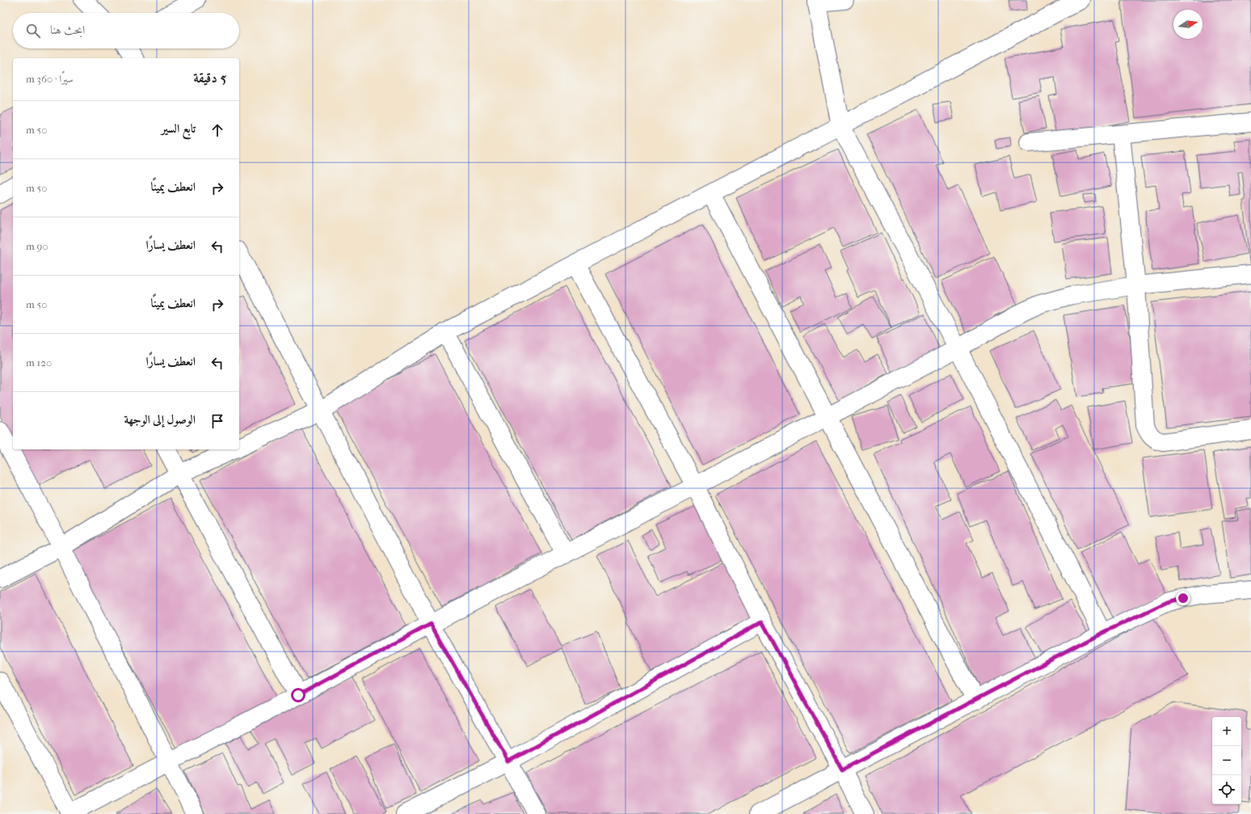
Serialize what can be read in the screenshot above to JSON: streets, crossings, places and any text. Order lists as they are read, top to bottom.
{
  "north": "right",
  "page": {
    "search": "ابحث هنا",
    "heading": ["5 دقيقة", "سيرًا · 360 m"],
    "list": [
      ["تابع السير", "50 m"],
      ["انعطف يمينًا", "50 m"],
      ["انعطف يسارًا", "90 m"],
      ["انعطف يمينًا", "50 m"],
      ["انعطف يسارًا", "120 m"],
      "الوصول إلى الوجهة"
    ],
    "map_buttons": ["+", "−"]
  }
}
